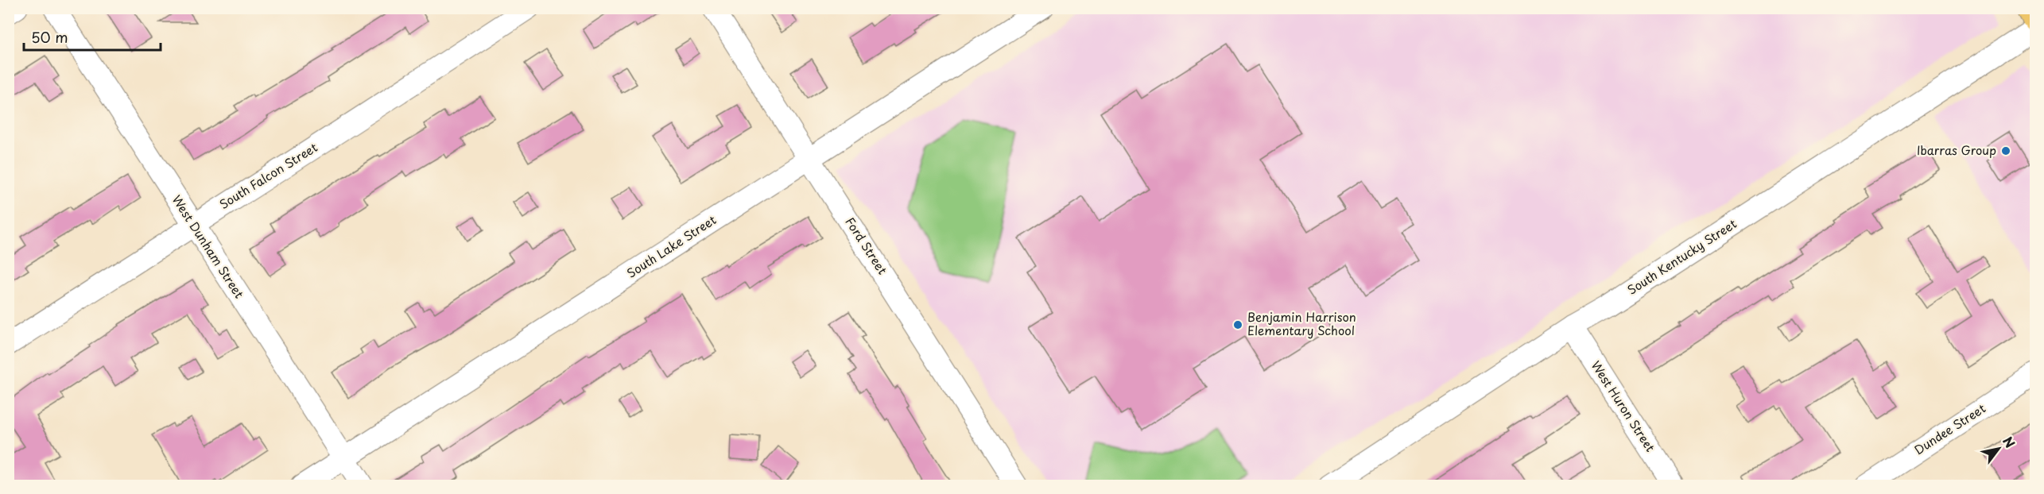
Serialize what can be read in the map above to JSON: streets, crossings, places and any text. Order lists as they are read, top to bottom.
{
  "streets": {
    "street": [
      "South Falcon Street",
      "Ford Street",
      "West Dunham Street",
      "South Lake Street",
      "South Kentucky Street",
      "West Huron Street",
      "Dundee Street"
    ]
  },
  "crossings": [
    ["South Falcon Street", "West Dunham Street"],
    ["Ford Street", "South Lake Street"],
    ["West Dunham Street", "South Lake Street"],
    ["South Kentucky Street", "West Huron Street"]
  ],
  "places": ["Ibarras Group", "Benjamin Harrison Elementary School"],
  "scale_bar": "50 m",
  "north": "top right"
}
